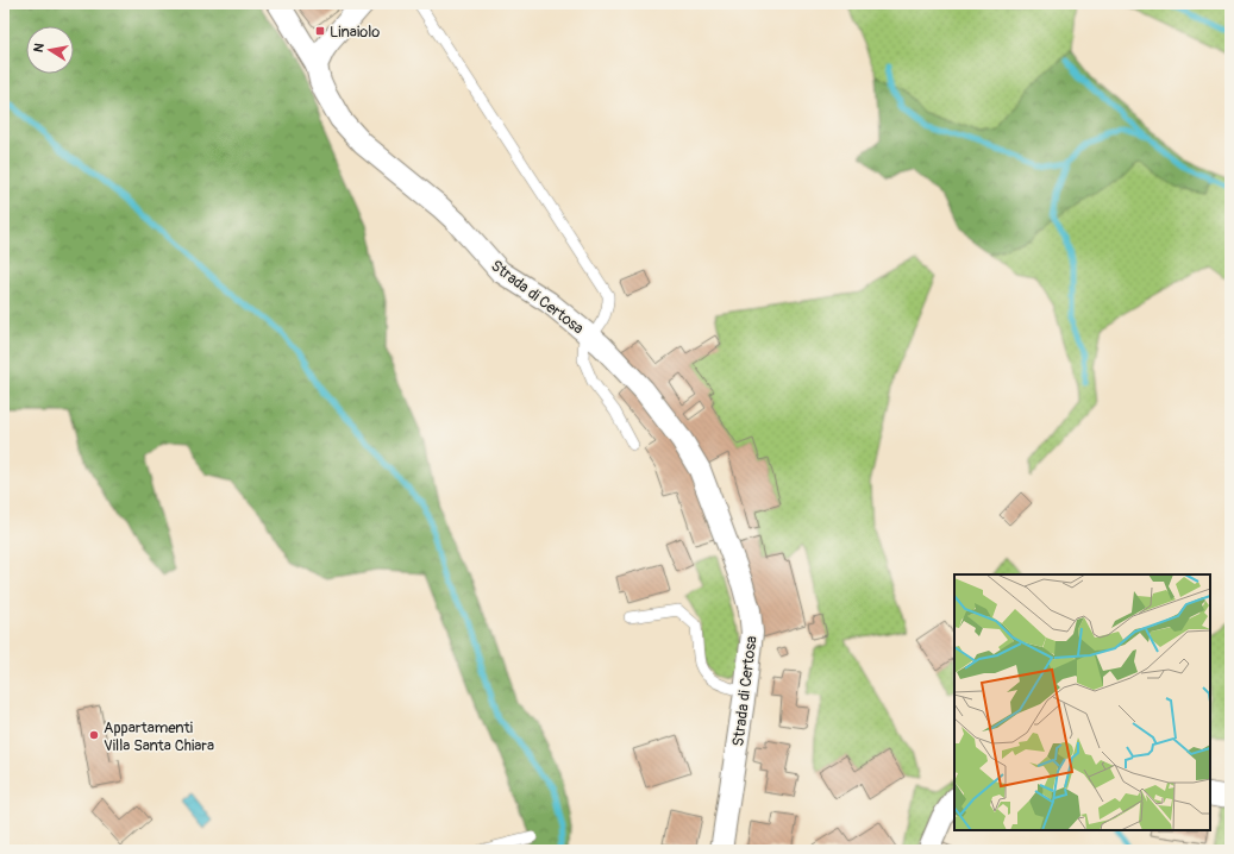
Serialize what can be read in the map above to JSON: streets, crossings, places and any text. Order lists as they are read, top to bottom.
{
  "streets": {
    "street": ["Strada di Certosa"]
  },
  "places": {
    "transit": ["Linaiolo"],
    "other": ["Appartamenti Villa Santa Chiara"]
  },
  "north": "left"
}
